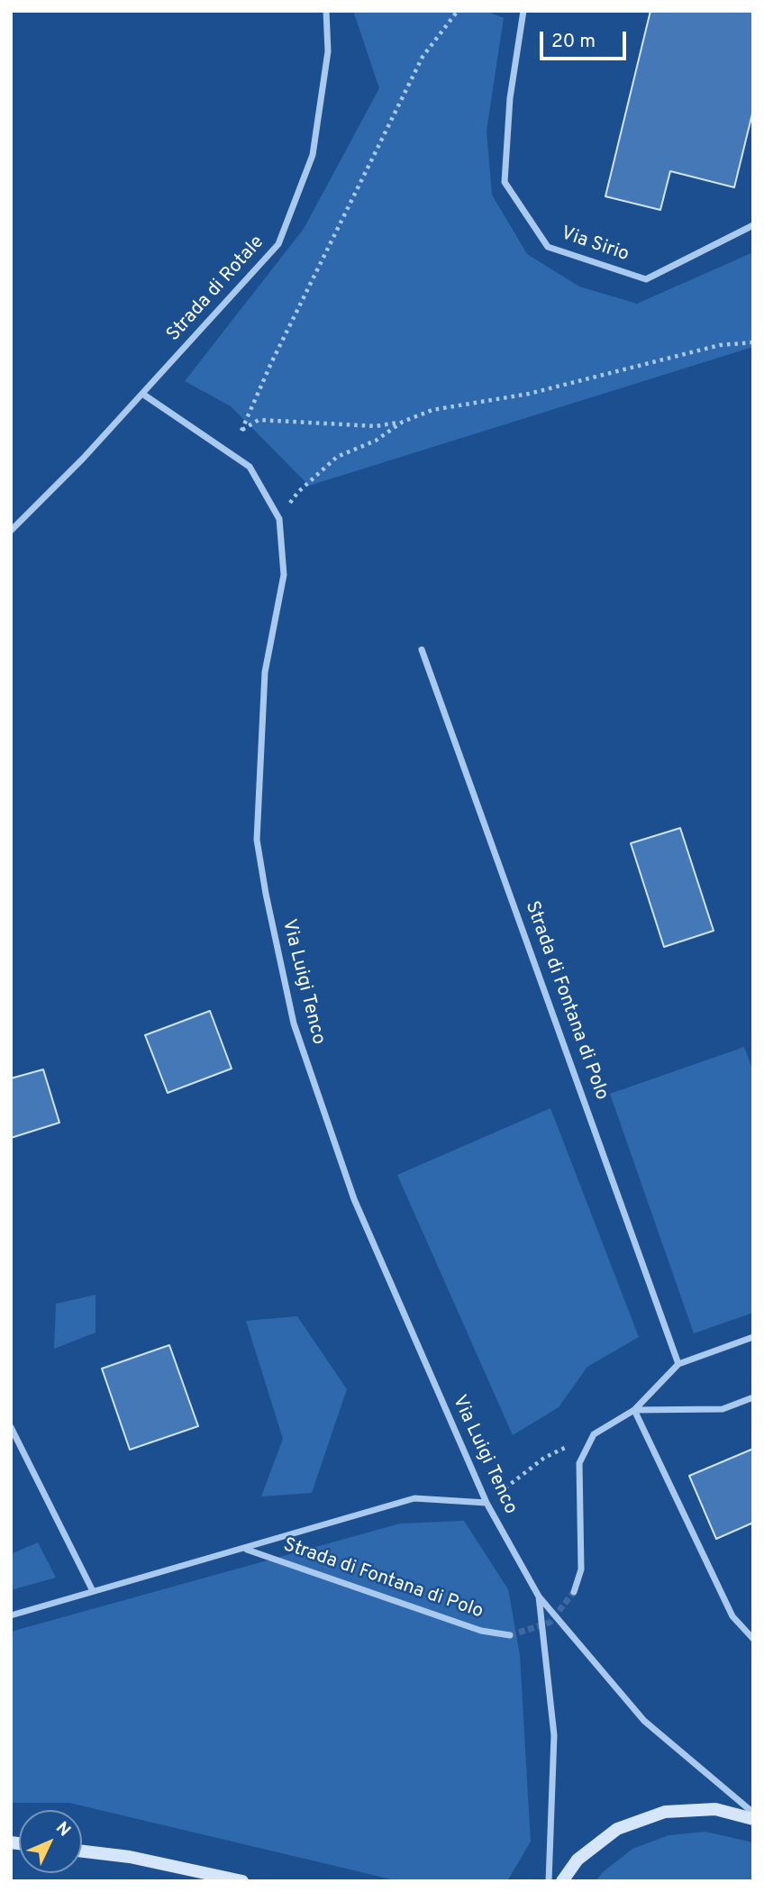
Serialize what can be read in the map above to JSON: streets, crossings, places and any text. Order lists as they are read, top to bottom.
{
  "streets": {
    "street": [
      "Via Sirio",
      "Strada di Rotale",
      "Via Luigi Tenco",
      "Strada di Fontana di Polo"
    ]
  },
  "crossings": [
    ["Strada di Rotale", "Via Luigi Tenco"],
    ["Via Luigi Tenco", "Strada di Fontana di Polo"]
  ],
  "scale_bar": "20 m",
  "north": "top right"
}
